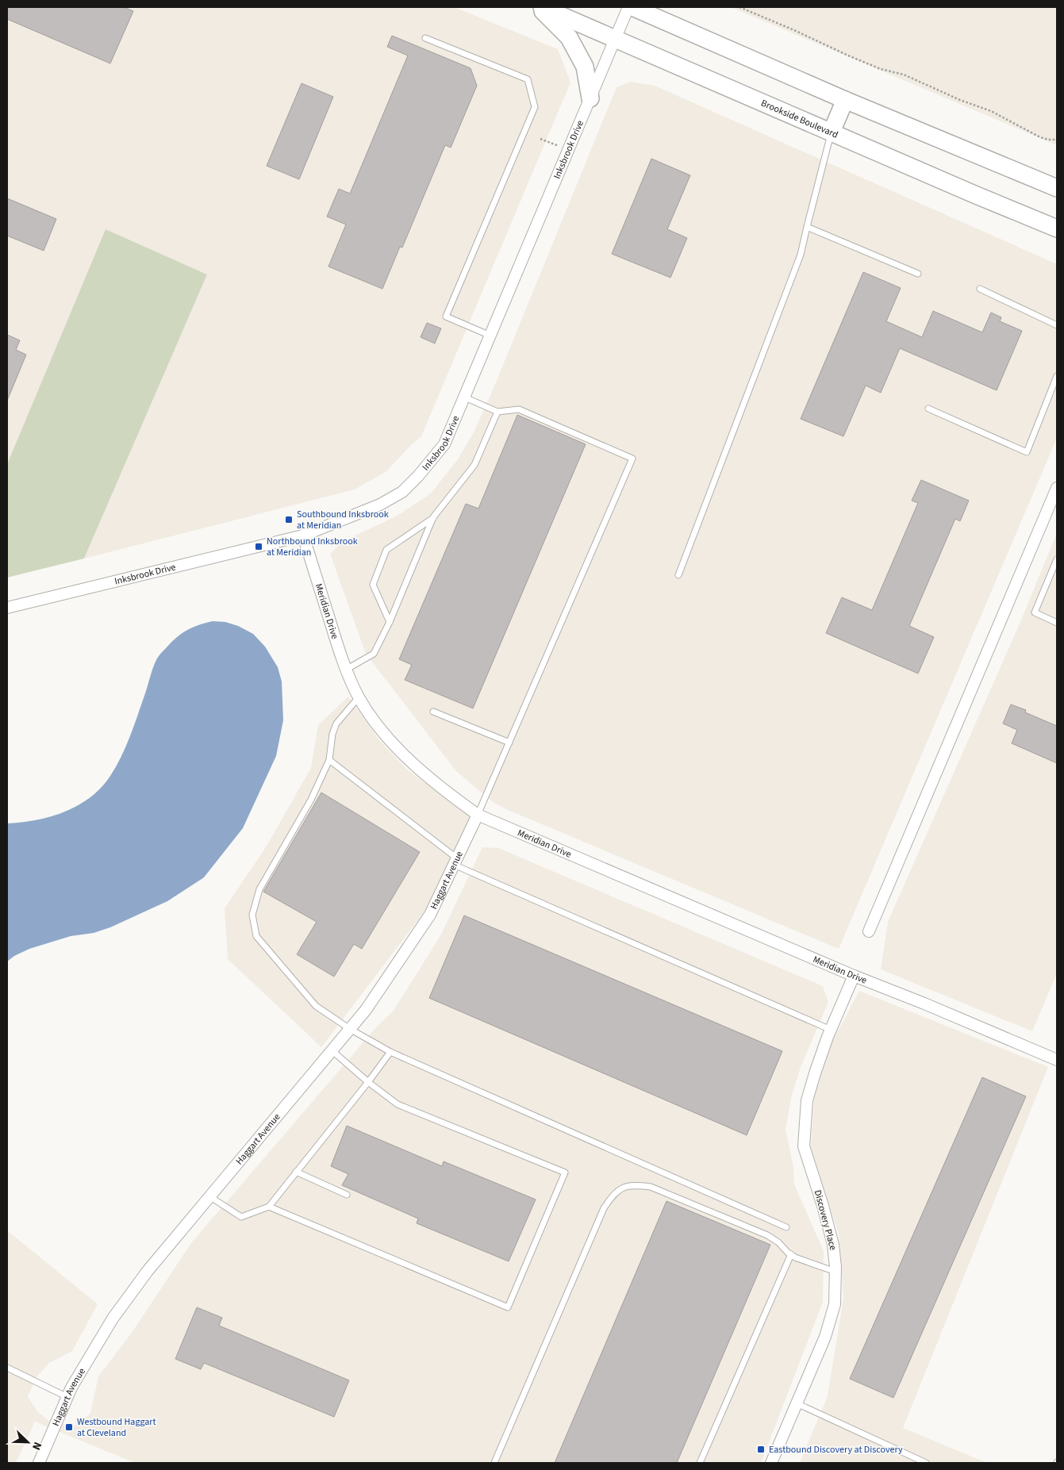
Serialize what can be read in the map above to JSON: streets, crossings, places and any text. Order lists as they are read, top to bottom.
{
  "streets": {
    "main road": ["Brookside Boulevard"],
    "street": [
      "Inksbrook Drive",
      "Meridian Drive",
      "Haggart Avenue",
      "Discovery Place"
    ]
  },
  "crossings": [
    ["Brookside Boulevard", "Inksbrook Drive"],
    ["Inksbrook Drive", "Meridian Drive"],
    ["Meridian Drive", "Haggart Avenue"],
    ["Meridian Drive", "Discovery Place"]
  ],
  "places": {
    "transit": [
      "Southbound Inksbrook at Meridian",
      "Northbound Inksbrook at Meridian",
      "Westbound Haggart at Cleveland",
      "Eastbound Discovery at Discovery"
    ]
  },
  "north": "bottom right"
}
